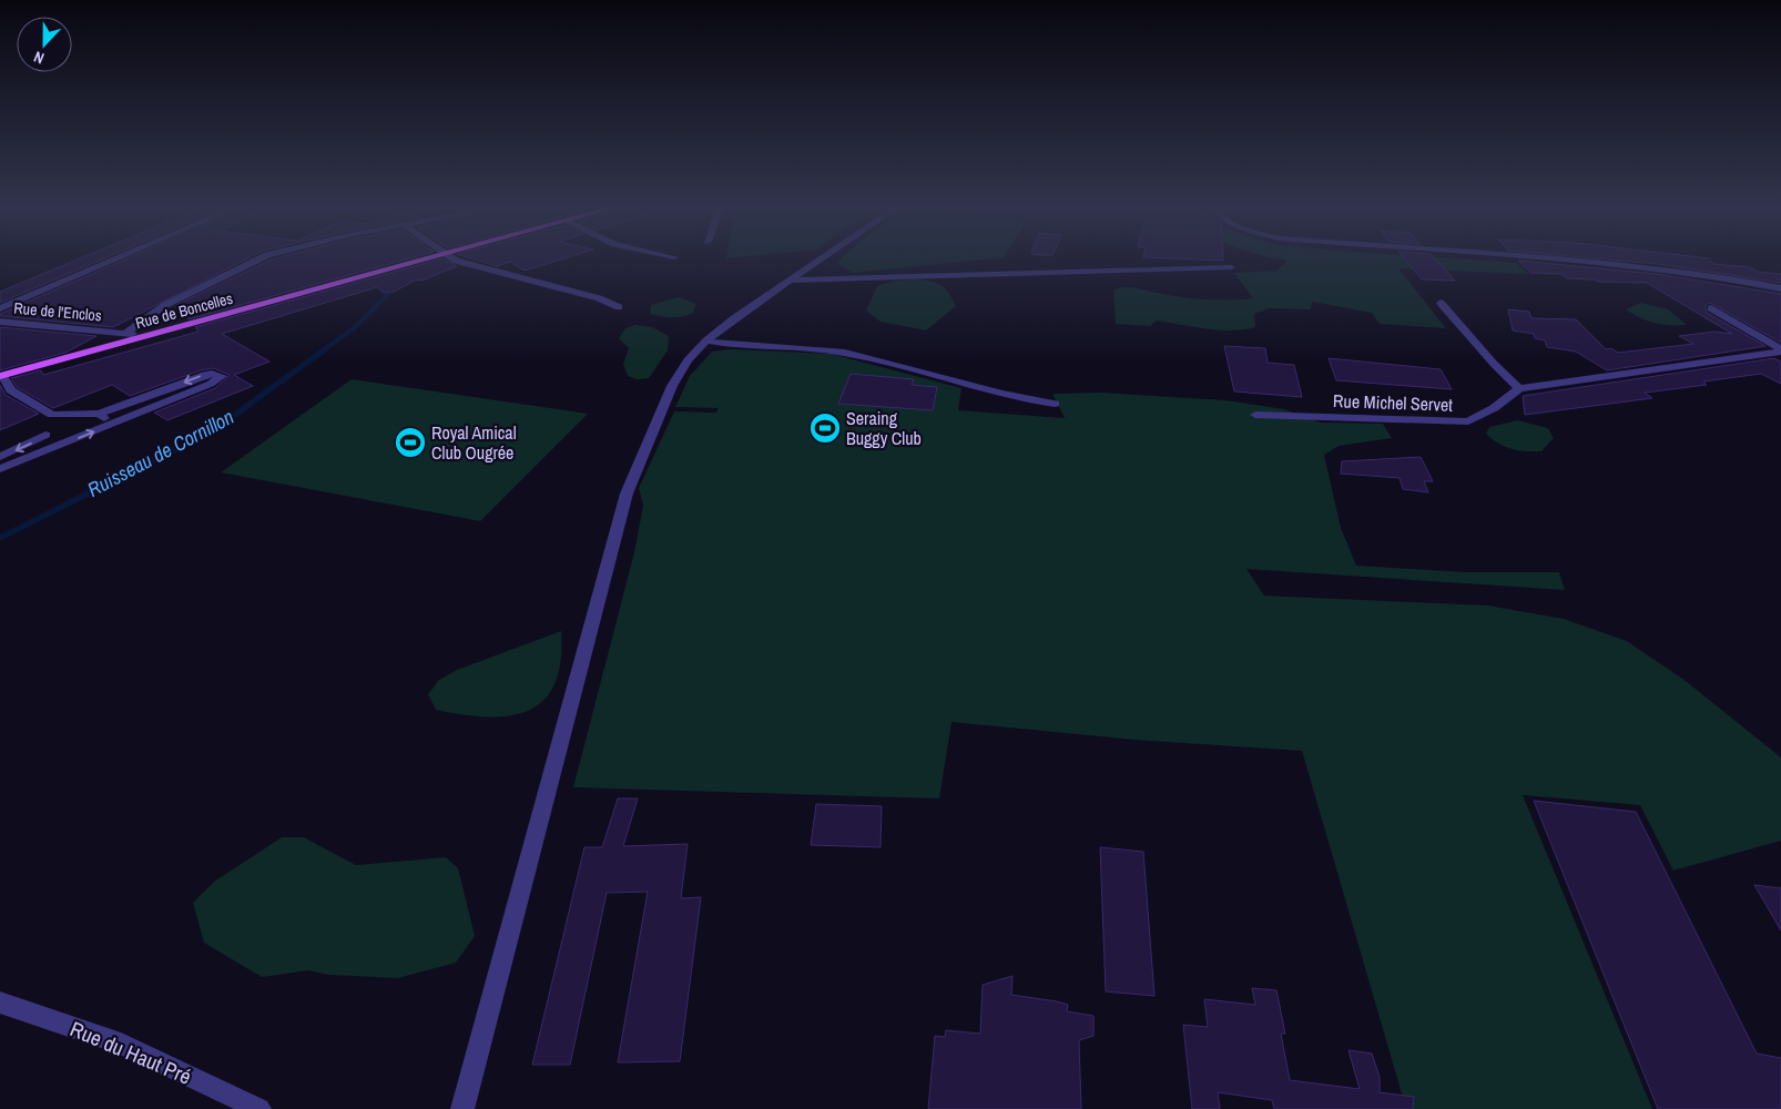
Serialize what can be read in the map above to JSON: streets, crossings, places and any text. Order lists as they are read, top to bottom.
{
  "streets": {
    "main road": ["Rue de Boncelles"],
    "street": ["Rue de l'Enclos", "Rue Michel Servet", "Rue du Haut Pré"]
  },
  "crossings": [
    ["Rue de Boncelles", "Rue de l'Enclos"]
  ],
  "water": ["Ruisseau de Cornillon"],
  "places": {
    "sports": ["Seraing Buggy Club", "Royal Amical Club Ougrée"]
  },
  "north": "bottom"
}
